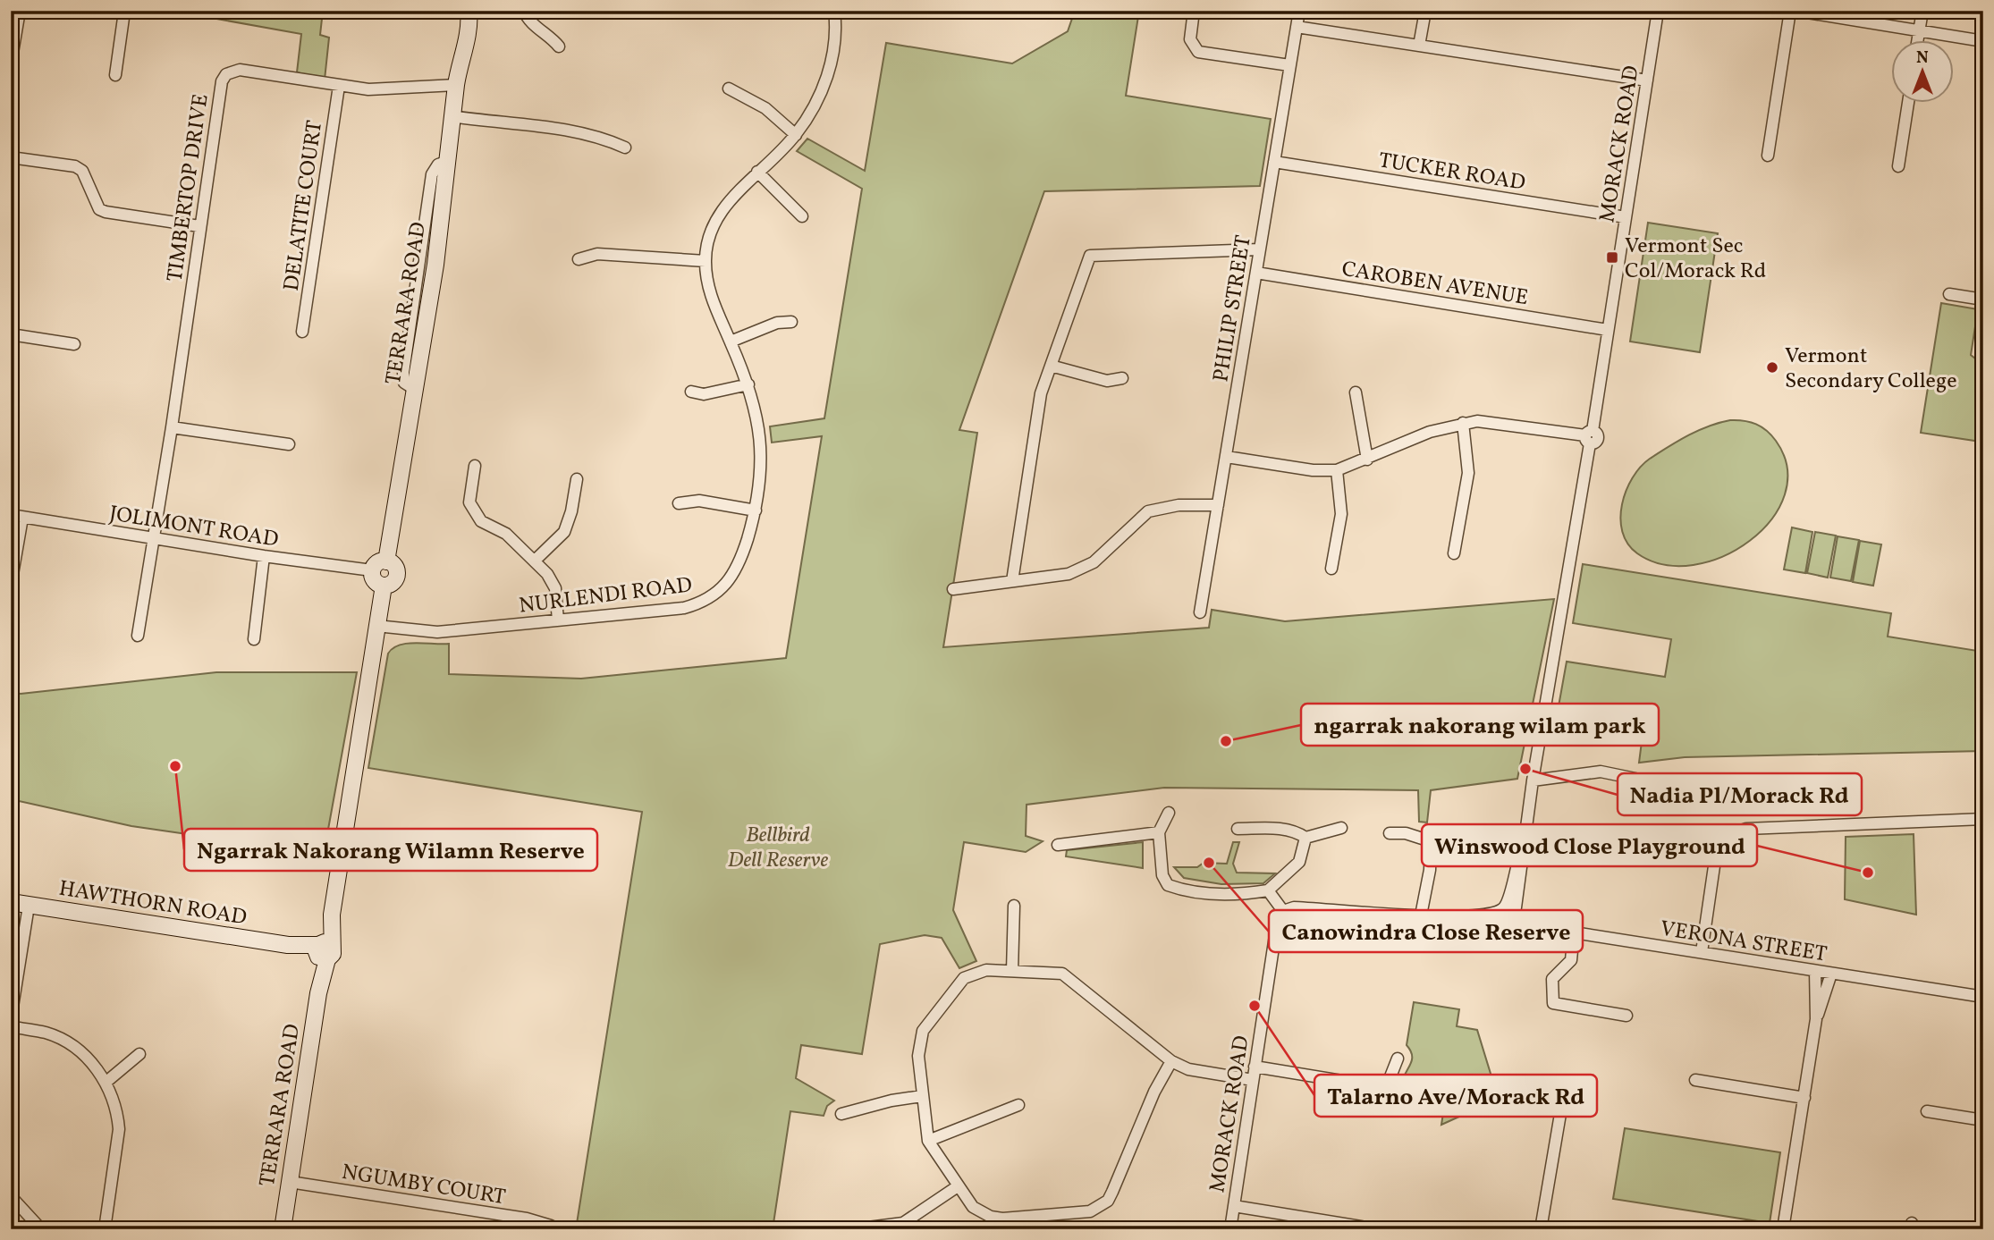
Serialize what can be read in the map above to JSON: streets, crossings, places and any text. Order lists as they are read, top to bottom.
{
  "streets": {
    "main road": ["TERRARA ROAD", "HAWTHORN ROAD"],
    "street": [
      "MORACK ROAD",
      "TUCKER ROAD",
      "TIMBERTOP DRIVE",
      "DELATITE COURT",
      "CAROBEN AVENUE",
      "PHILIP STREET",
      "JOLIMONT ROAD",
      "NURLENDI ROAD",
      "VERONA STREET",
      "NGUMBY COURT"
    ]
  },
  "crossings": [
    ["MORACK ROAD", "TUCKER ROAD"],
    ["MORACK ROAD", "CAROBEN AVENUE"],
    ["MORACK ROAD", "VERONA STREET"],
    ["TUCKER ROAD", "PHILIP STREET"],
    ["TIMBERTOP DRIVE", "DELATITE COURT"],
    ["TIMBERTOP DRIVE", "TERRARA ROAD"],
    ["TIMBERTOP DRIVE", "JOLIMONT ROAD"],
    ["CAROBEN AVENUE", "PHILIP STREET"],
    ["TERRARA ROAD", "JOLIMONT ROAD"],
    ["TERRARA ROAD", "NURLENDI ROAD"],
    ["TERRARA ROAD", "HAWTHORN ROAD"],
    ["TERRARA ROAD", "NGUMBY COURT"]
  ],
  "parks": ["Bellbird Dell Reserve"],
  "places": {
    "transit": ["Vermont Sec Col/Morack Rd"],
    "other": [
      "Vermont Secondary College",
      "ngarrak nakorang wilam park",
      "Ngarrak Nakorang Wilamn Reserve",
      "Nadia Pl/Morack Rd",
      "Canowindra Close Reserve",
      "Winswood Close Playground",
      "Talarno Ave/Morack Rd"
    ]
  },
  "north": "top"
}
